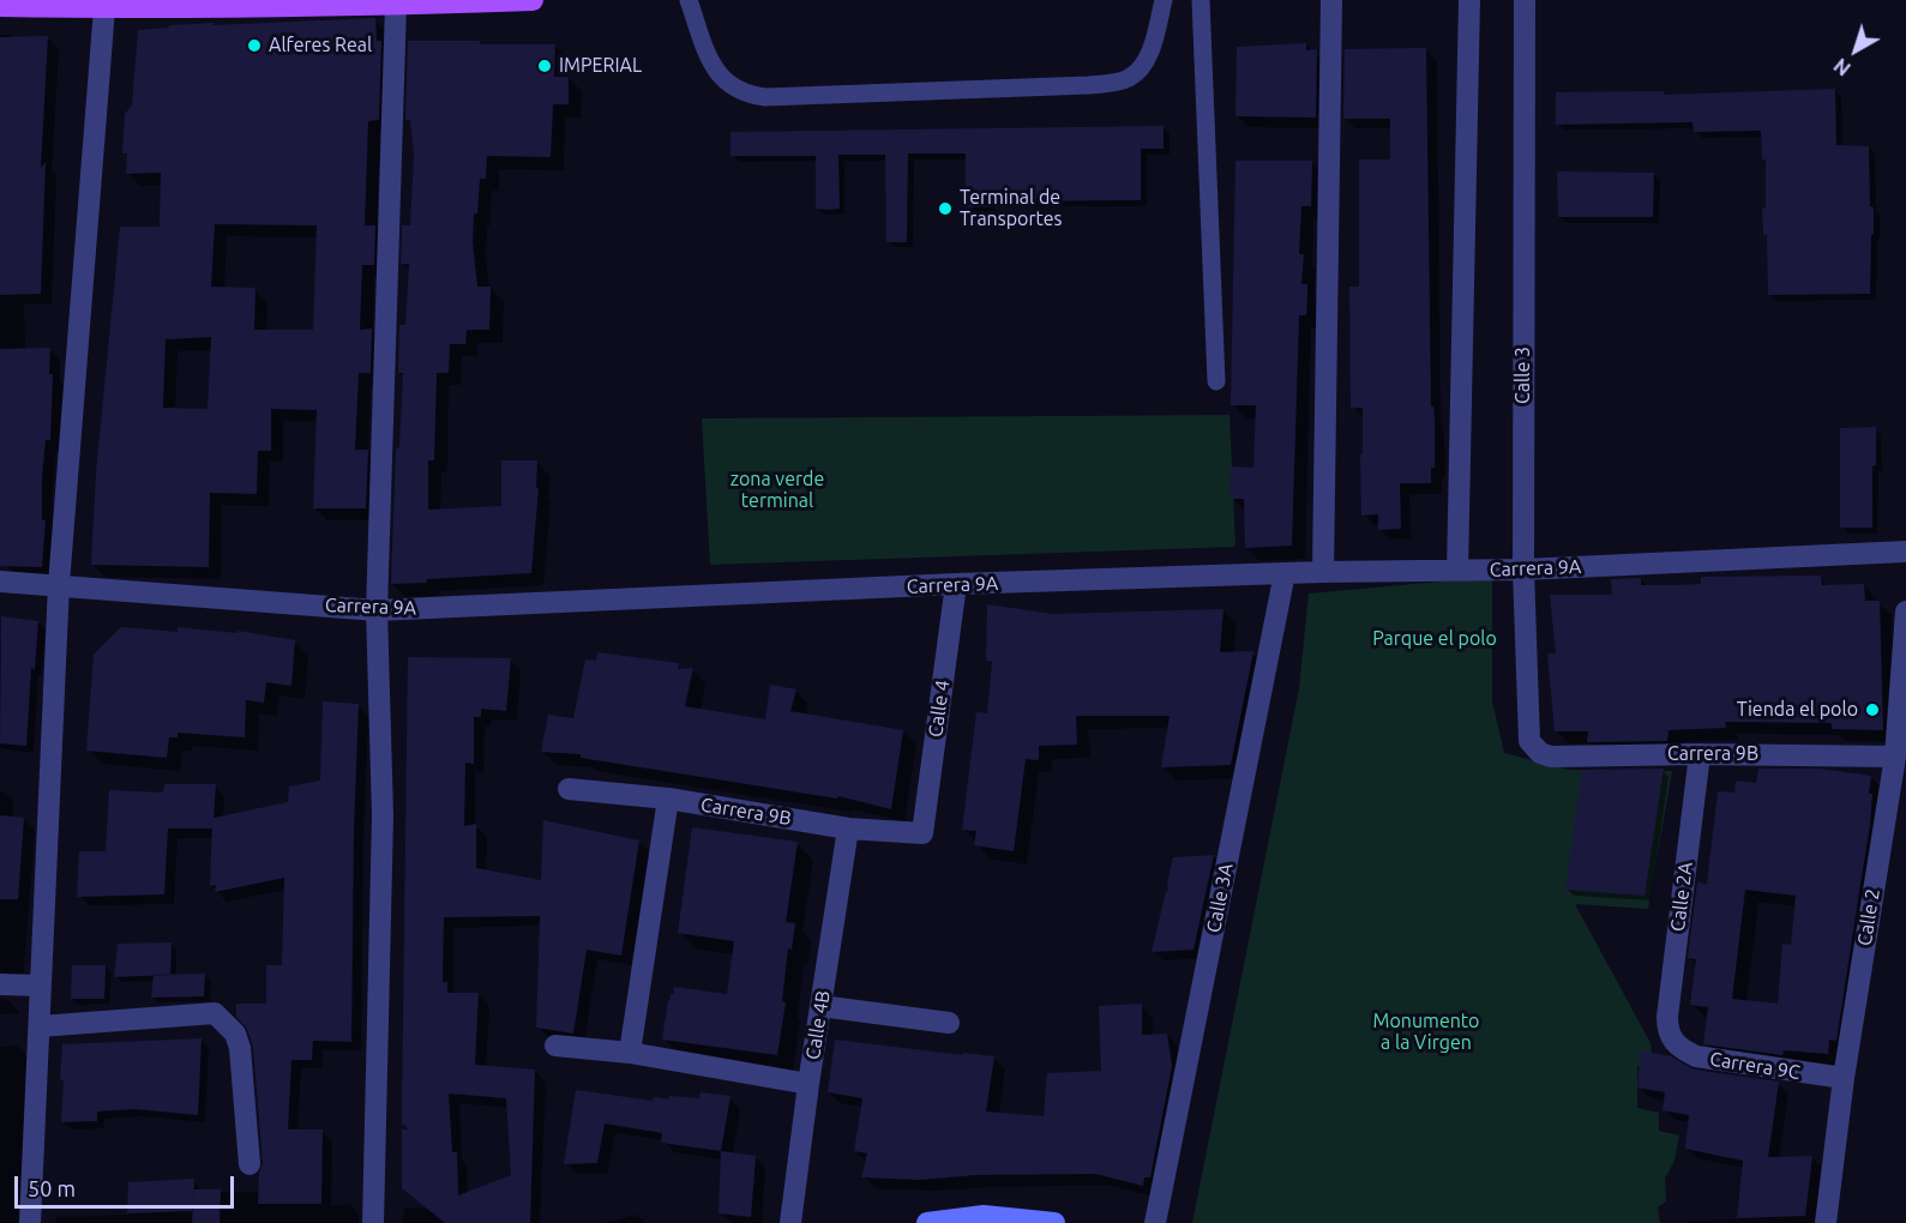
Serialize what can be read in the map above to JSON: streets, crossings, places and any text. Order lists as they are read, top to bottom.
{
  "streets": {
    "street": [
      "Calle 3",
      "Carrera 9A",
      "Calle 4",
      "Carrera 9B",
      "Calle 2A",
      "Calle 3A",
      "Calle 2",
      "Calle 4B",
      "Carrera 9C"
    ]
  },
  "crossings": [
    ["Calle 3", "Carrera 9A"],
    ["Calle 3", "Carrera 9B"],
    ["Carrera 9A", "Calle 4"],
    ["Carrera 9A", "Calle 3A"],
    ["Calle 4", "Carrera 9B"],
    ["Carrera 9B", "Calle 2A"],
    ["Carrera 9B", "Calle 2"],
    ["Carrera 9B", "Calle 4B"],
    ["Calle 2A", "Carrera 9C"],
    ["Calle 2", "Carrera 9C"]
  ],
  "parks": ["zona verde terminal", "Parque el polo", "Monumento a la Virgen"],
  "places": [
    "Alferes Real",
    "IMPERIAL",
    "Terminal de Transportes",
    "Tienda el polo"
  ],
  "scale_bar": "50 m",
  "north": "bottom left"
}
